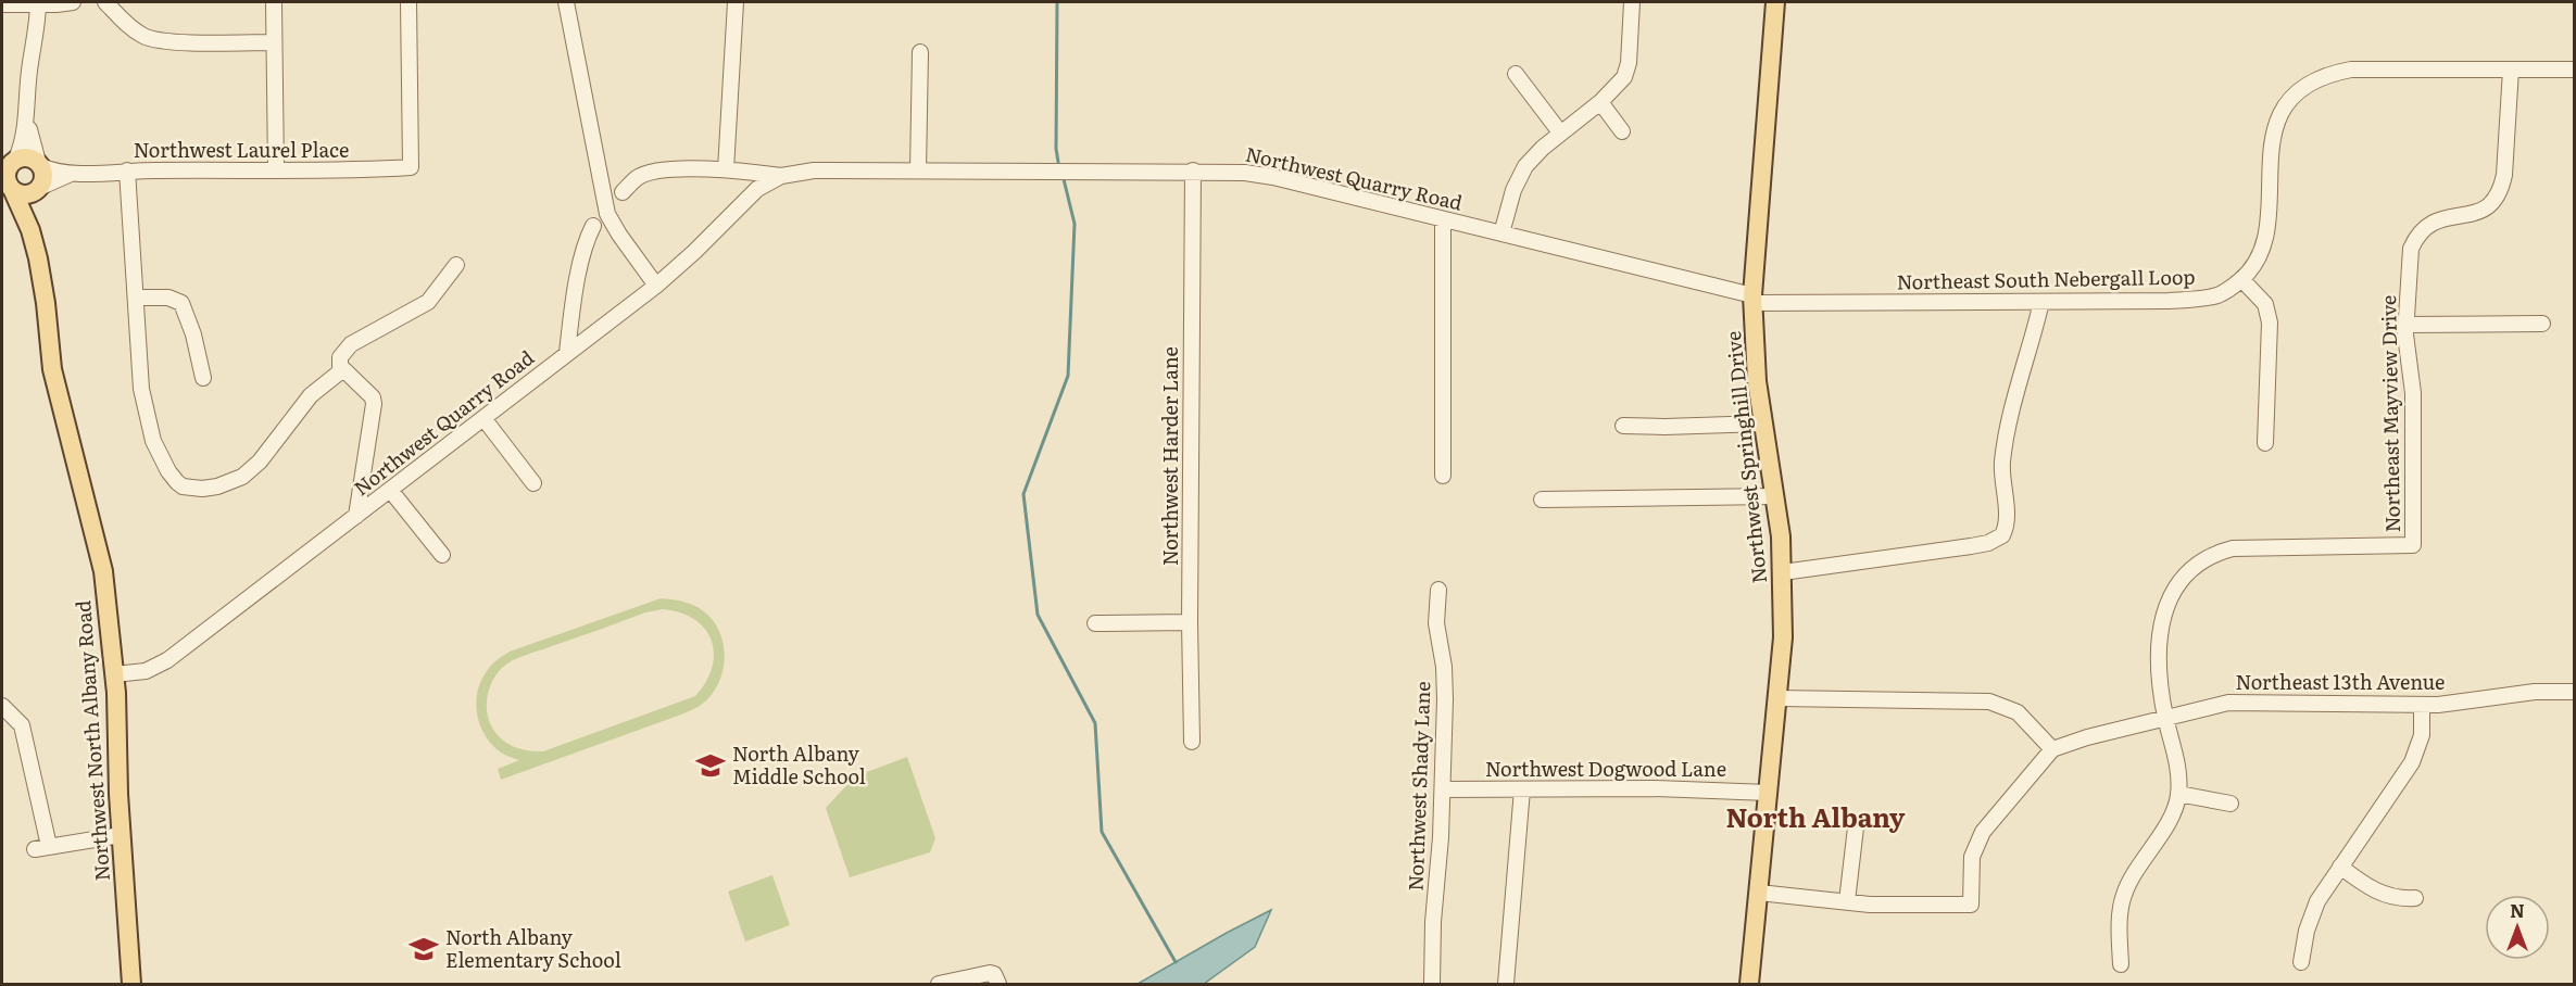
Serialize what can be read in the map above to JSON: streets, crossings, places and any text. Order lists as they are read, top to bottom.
{
  "streets": {
    "main road": ["Northwest Springhill Drive", "Northwest North Albany Road"],
    "street": [
      "Northwest Laurel Place",
      "Northwest Quarry Road",
      "Northeast South Nebergall Loop",
      "Northeast Mayview Drive",
      "Northwest Harder Lane",
      "Northeast 13th Avenue",
      "Northwest Dogwood Lane",
      "Northwest Shady Lane"
    ]
  },
  "crossings": [
    ["Northwest Laurel Place", "Northwest North Albany Road"],
    ["Northwest Quarry Road", "Northeast South Nebergall Loop"],
    ["Northwest Quarry Road", "Northwest Harder Lane"],
    ["Northwest Quarry Road", "Northwest Springhill Drive"],
    ["Northwest Quarry Road", "Northwest North Albany Road"],
    ["Northeast South Nebergall Loop", "Northeast Mayview Drive"],
    ["Northeast South Nebergall Loop", "Northwest Springhill Drive"],
    ["Northeast Mayview Drive", "Northeast 13th Avenue"],
    ["Northwest Springhill Drive", "Northwest Dogwood Lane"],
    ["Northwest Dogwood Lane", "Northwest Shady Lane"]
  ],
  "districts": ["North Albany"],
  "places": {
    "school or university": ["North Albany Middle School", "North Albany Elementary School"]
  },
  "north": "top"
}
